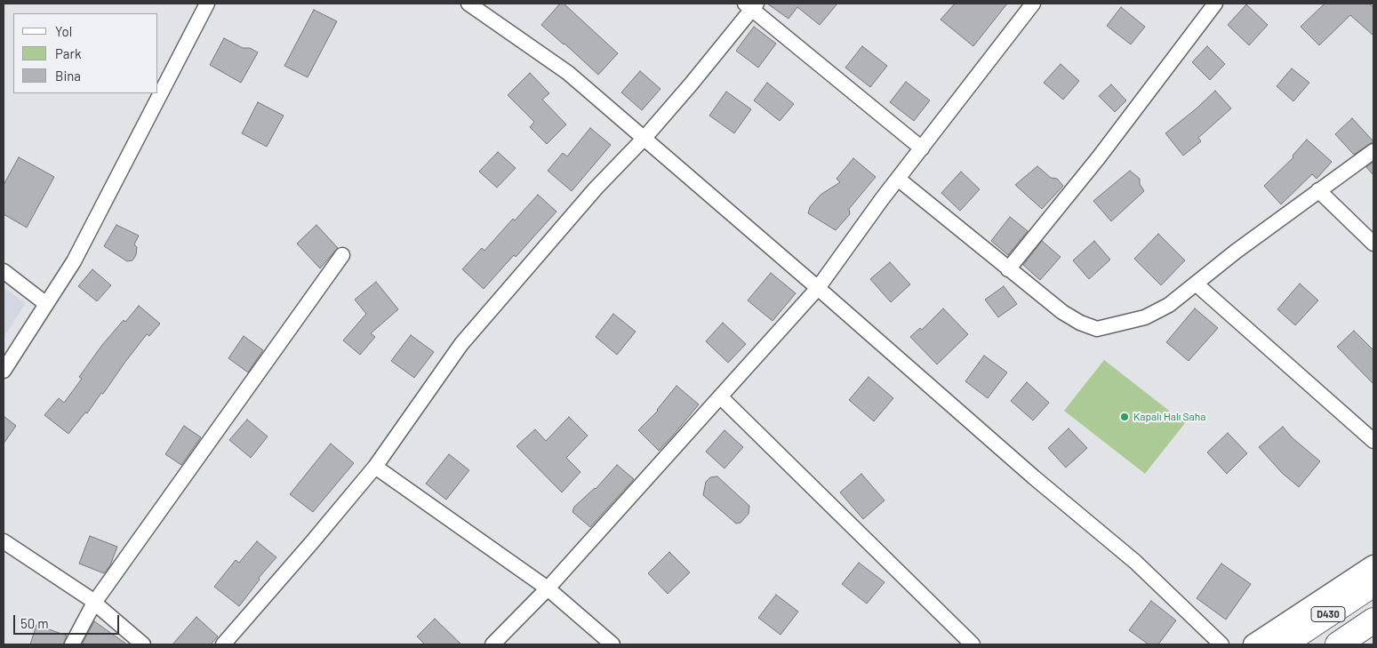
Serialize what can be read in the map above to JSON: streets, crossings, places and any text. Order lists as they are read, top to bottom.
{
  "streets": {
    "highway": ["D430"]
  },
  "places": ["Kapalı Halı Saha"],
  "legend": ["Yol", "Park", "Bina"],
  "scale_bar": "50 m"
}
